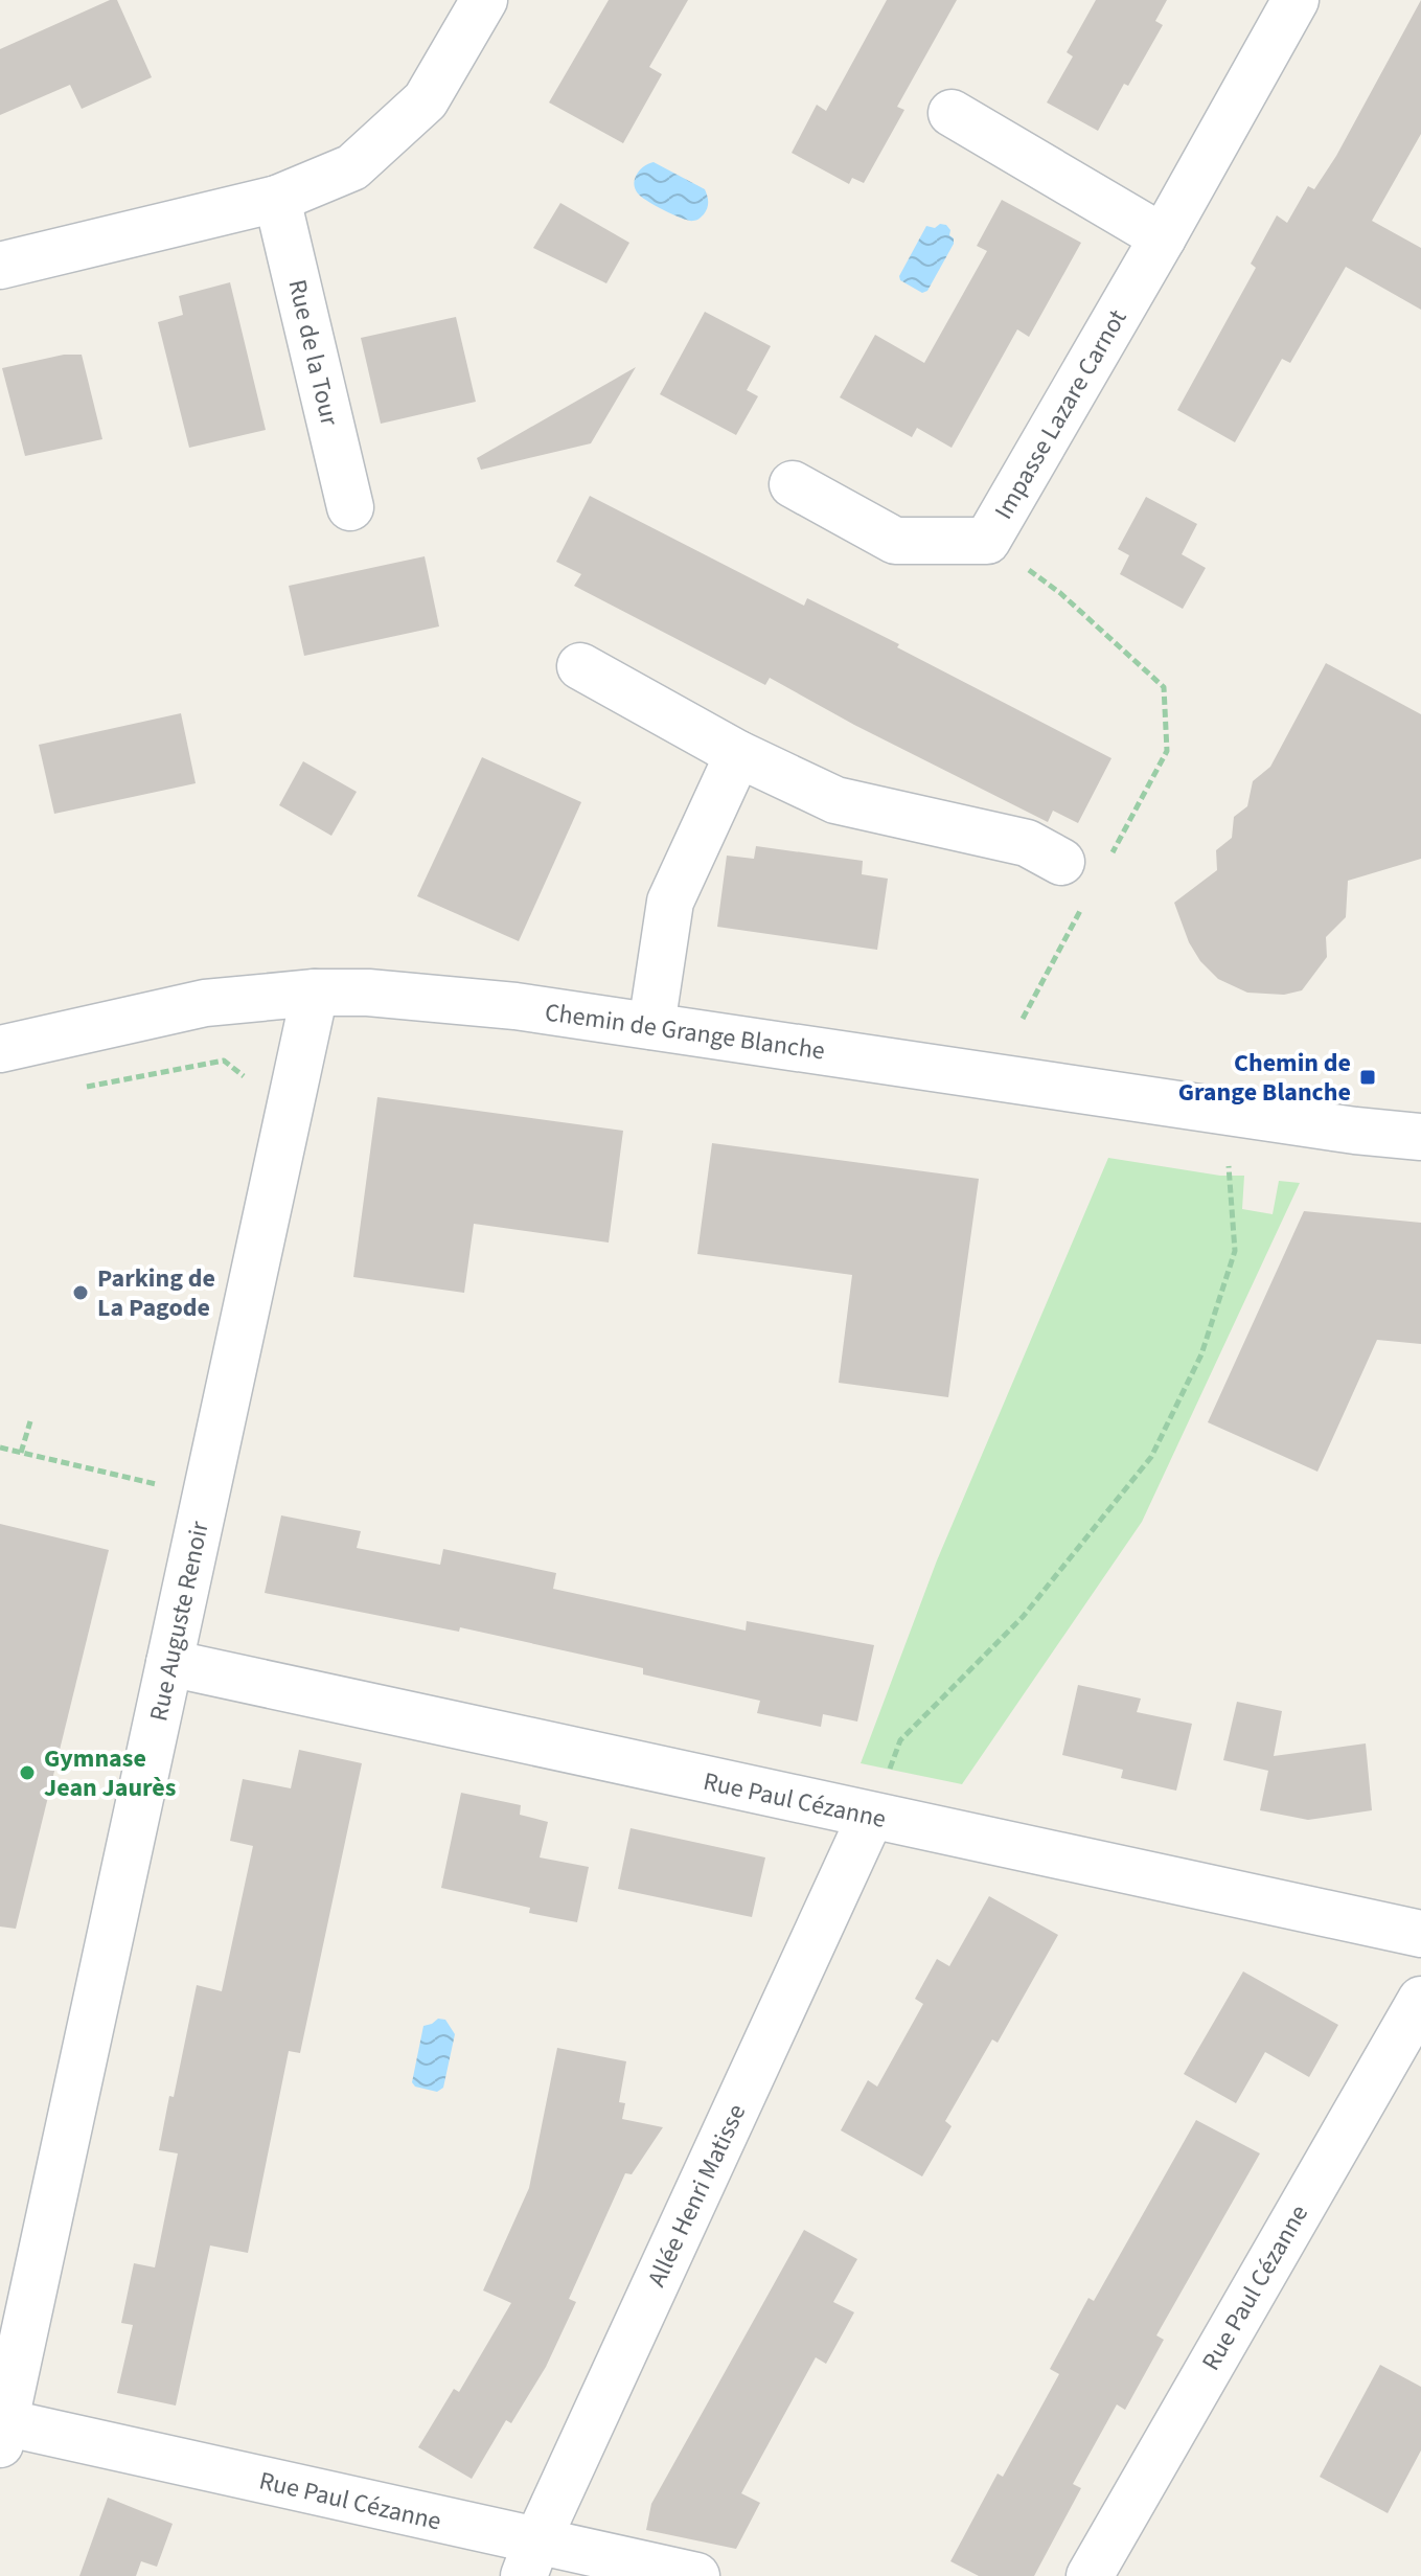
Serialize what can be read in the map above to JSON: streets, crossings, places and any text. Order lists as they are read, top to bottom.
{
  "streets": {
    "street": [
      "Rue de la Tour",
      "Impasse Lazare Carnot",
      "Chemin de Grange Blanche",
      "Rue Auguste Renoir",
      "Rue Paul Cézanne",
      "Allée Henri Matisse"
    ]
  },
  "crossings": [
    ["Chemin de Grange Blanche", "Rue Auguste Renoir"],
    ["Rue Auguste Renoir", "Rue Paul Cézanne"],
    ["Rue Paul Cézanne", "Allée Henri Matisse"]
  ],
  "places": {
    "transit": ["Chemin de Grange Blanche"],
    "other": ["Parking de La Pagode", "Gymnase Jean Jaurès"]
  }
}
